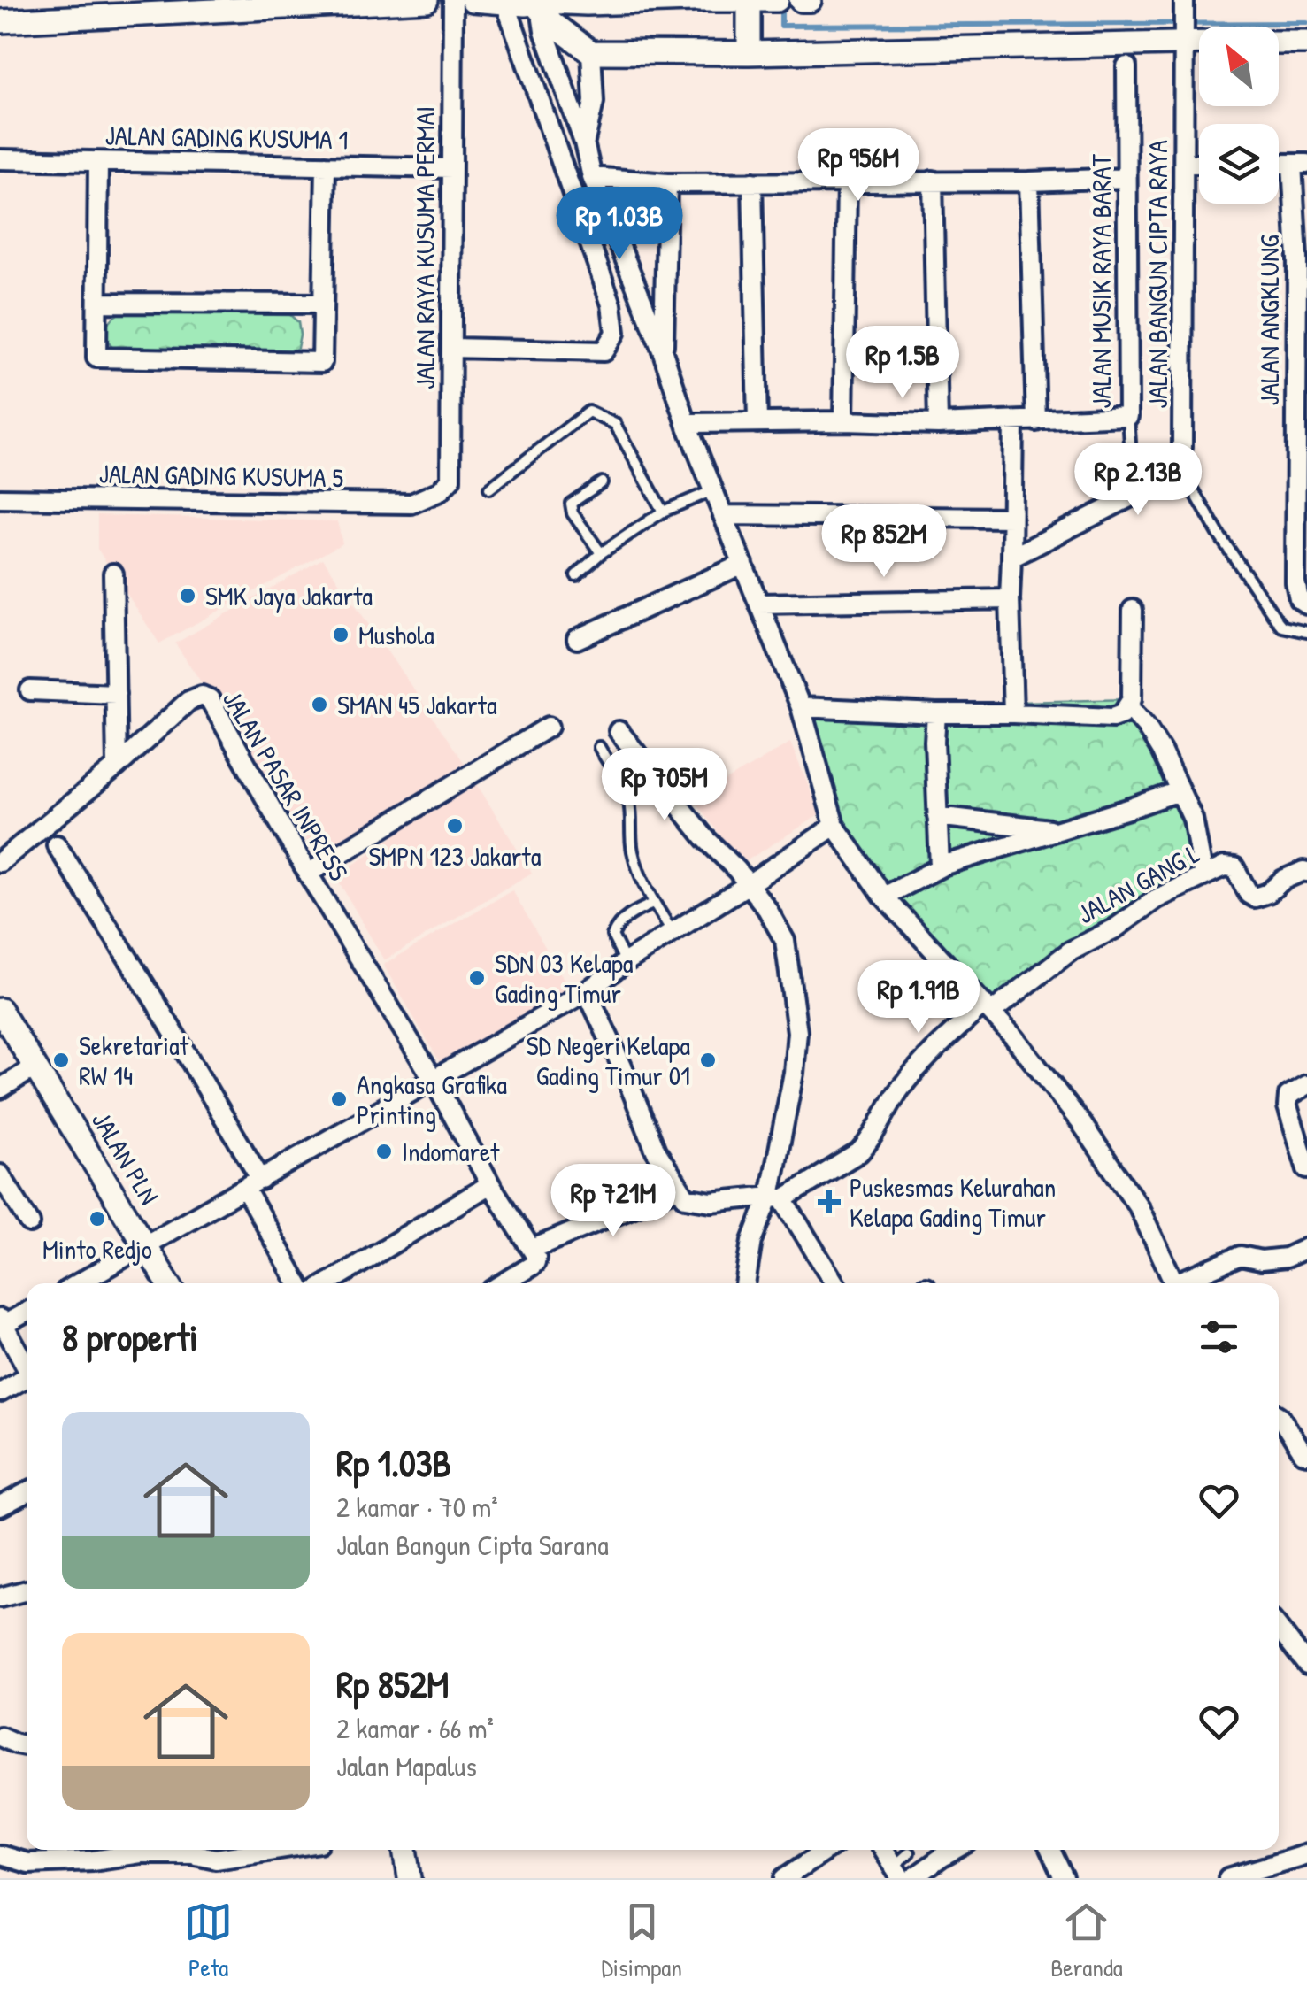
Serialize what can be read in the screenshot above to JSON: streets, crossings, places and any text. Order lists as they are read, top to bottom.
{
  "streets": {
    "street": [
      "JALAN GADING KUSUMA 1",
      "JALAN RAYA KUSUMA PERMAI",
      "JALAN BANGUN CIPTA RAYA",
      "JALAN MUSIK RAYA BARAT",
      "JALAN ANGKLUNG",
      "JALAN GADING KUSUMA 5",
      "JALAN PASAR INPRESS",
      "JALAN GANG L",
      "JALAN PLN"
    ]
  },
  "crossings": [
    ["JALAN GADING KUSUMA 1", "JALAN RAYA KUSUMA PERMAI"],
    ["JALAN RAYA KUSUMA PERMAI", "JALAN GADING KUSUMA 5"]
  ],
  "places": {
    "other": [
      "SMK Jaya Jakarta",
      "Mushola",
      "SMAN 45 Jakarta",
      "SMPN 123 Jakarta",
      "SDN 03 Kelapa Gading Timur",
      "Sekretariat RW 14",
      "SD Negeri Kelapa Gading Timur 01",
      "Angkasa Grafika Printing",
      "Indomaret",
      "Minto Redjo"
    ],
    "health": ["Puskesmas Kelurahan Kelapa Gading Timur"]
  },
  "north": "top left",
  "page": {
    "price": [
      "Rp 956M",
      "Rp 1.03B",
      "Rp 1.5B",
      "Rp 2.13B",
      "Rp 852M",
      "Rp 705M",
      "Rp 1.91B",
      "Rp 721M"
    ],
    "heading": "8 properti",
    "list": [
      {
        "name": "Rp 1.03B",
        "note": "2 kamar · 70 m² · Jalan Bangun Cipta Sarana"
      },
      {
        "name": "Rp 852M",
        "note": "2 kamar · 66 m² · Jalan Mapalus"
      }
    ],
    "tabs": ["Peta", "Disimpan", "Beranda"]
  }
}
